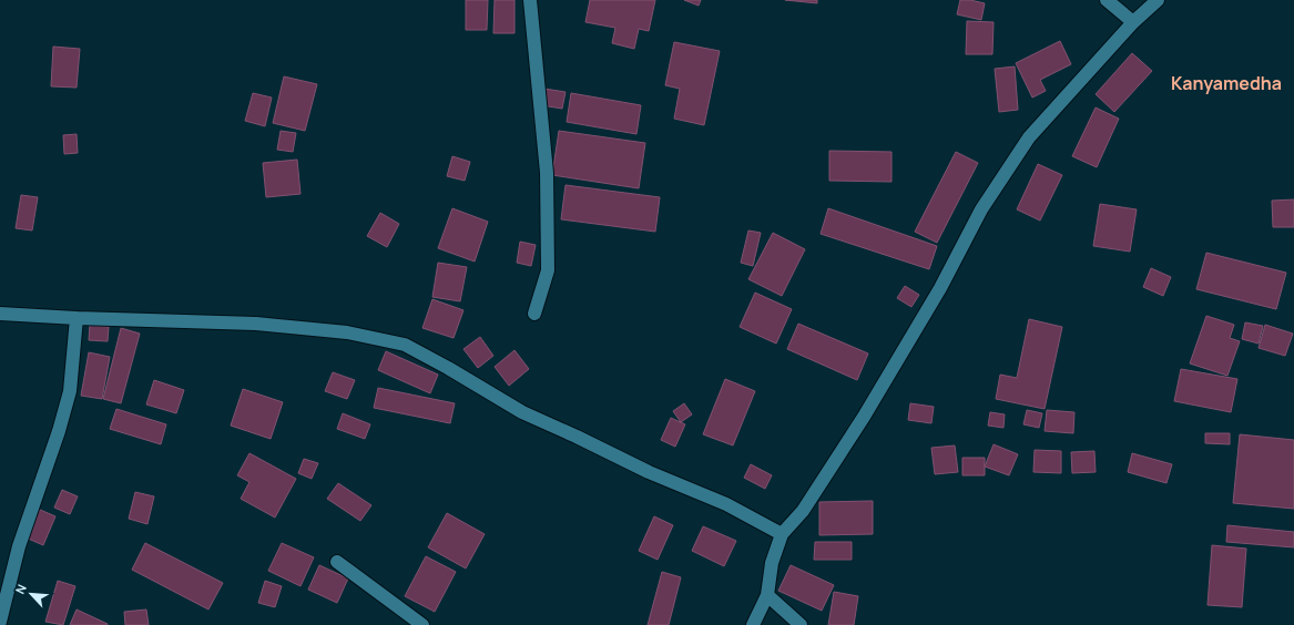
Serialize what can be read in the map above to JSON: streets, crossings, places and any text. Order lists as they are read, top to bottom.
{
  "districts": ["Kanyamedha"],
  "north": "top left"
}
